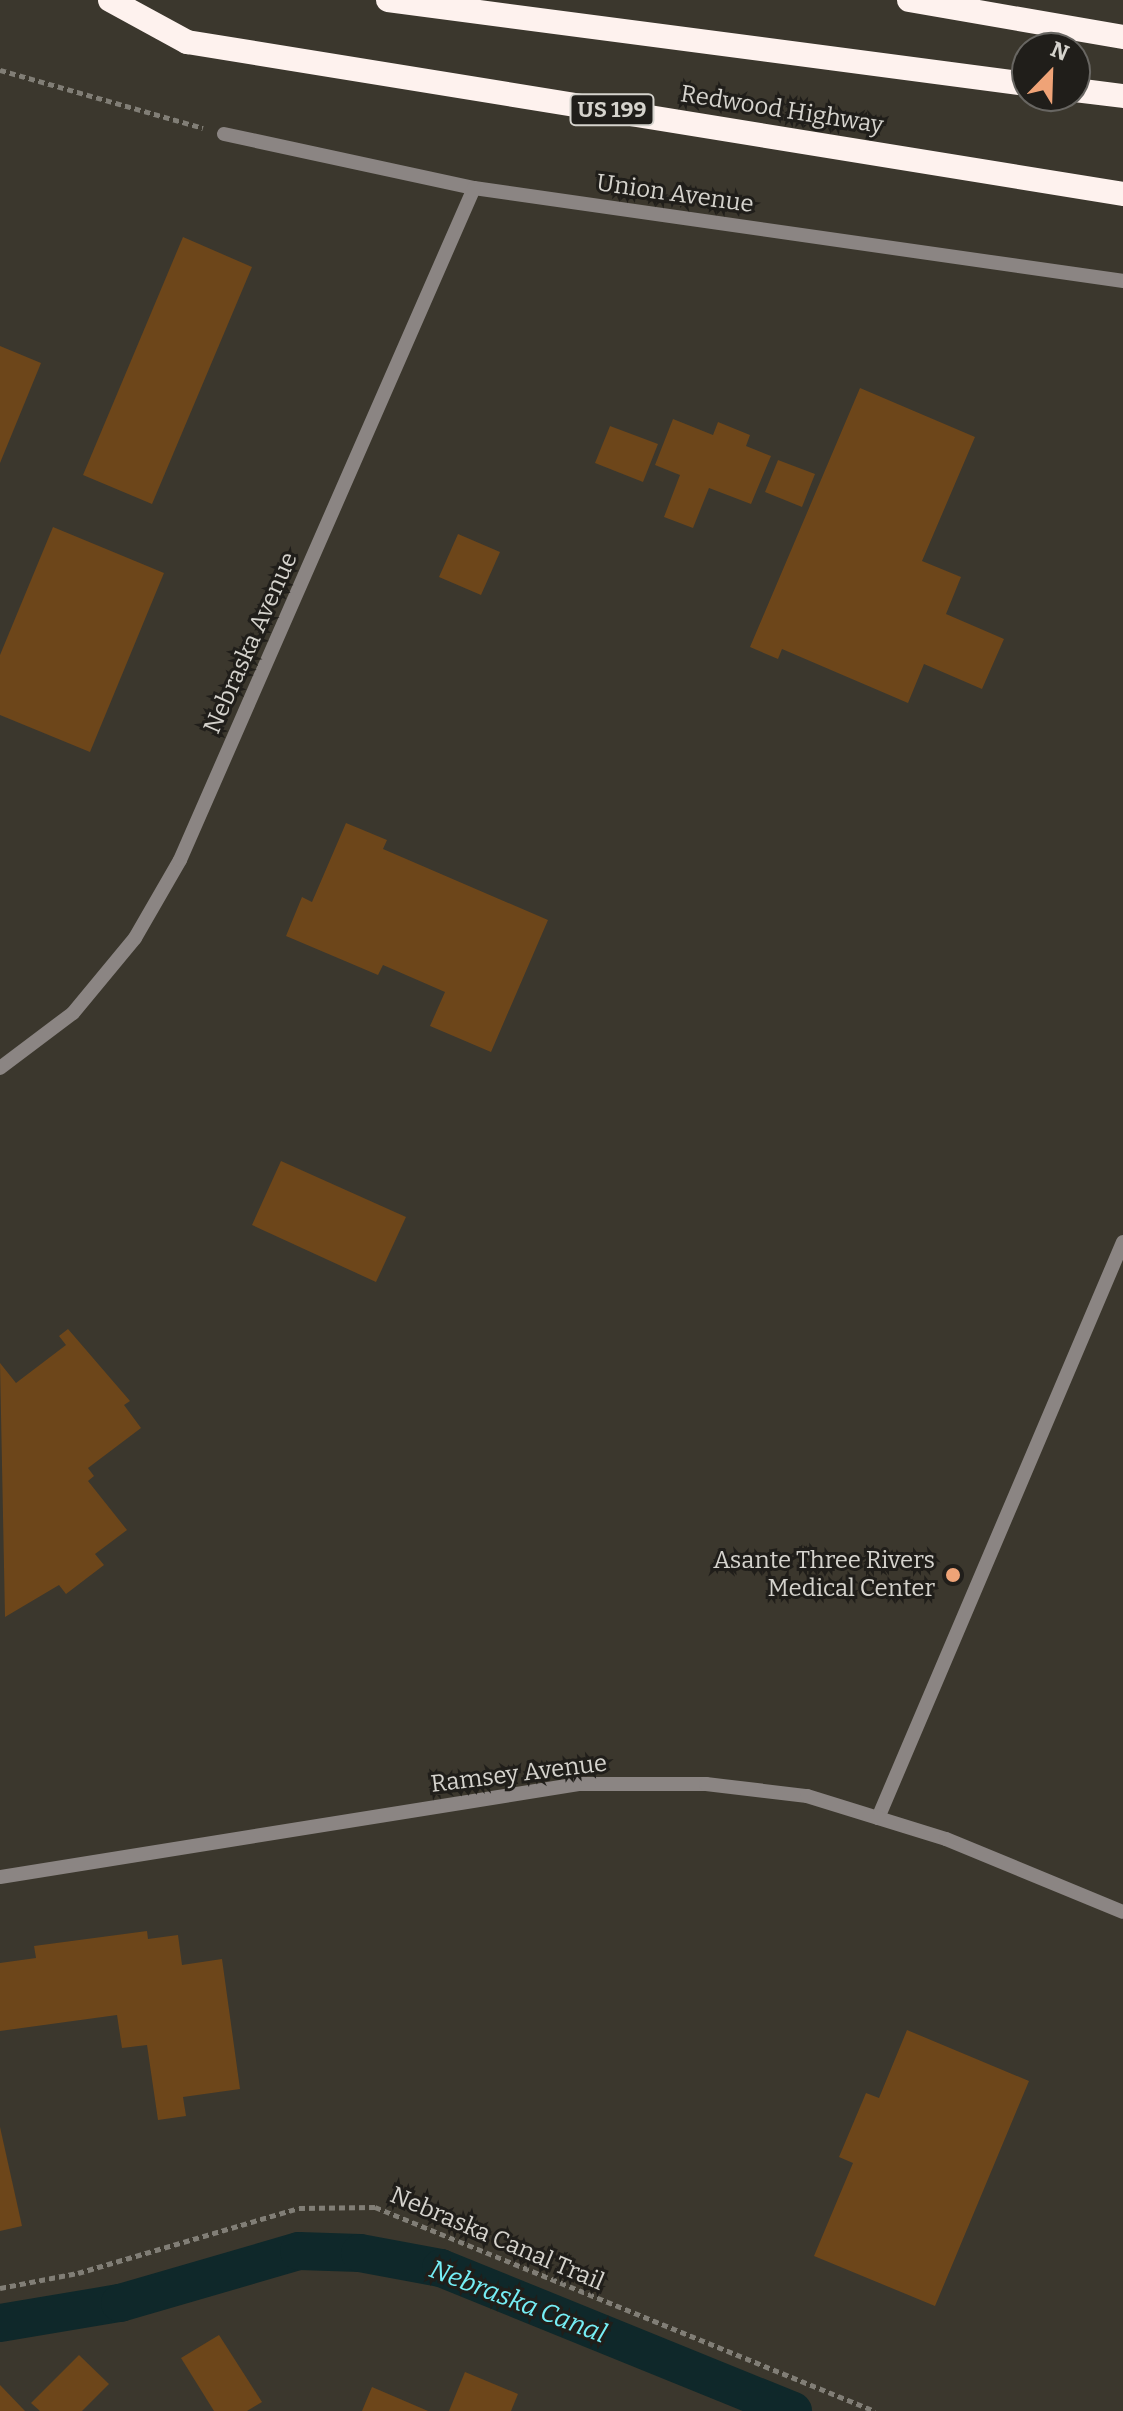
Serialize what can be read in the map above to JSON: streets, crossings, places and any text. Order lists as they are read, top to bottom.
{
  "streets": {
    "highway": ["US 199", "Redwood Highway"],
    "street": ["Union Avenue", "Nebraska Avenue", "Ramsey Avenue"],
    "path": ["Nebraska Canal Trail"]
  },
  "crossings": [
    ["Union Avenue", "Nebraska Avenue"]
  ],
  "water": ["Nebraska Canal"],
  "places": ["Asante Three Rivers Medical Center"],
  "north": "top right"
}
